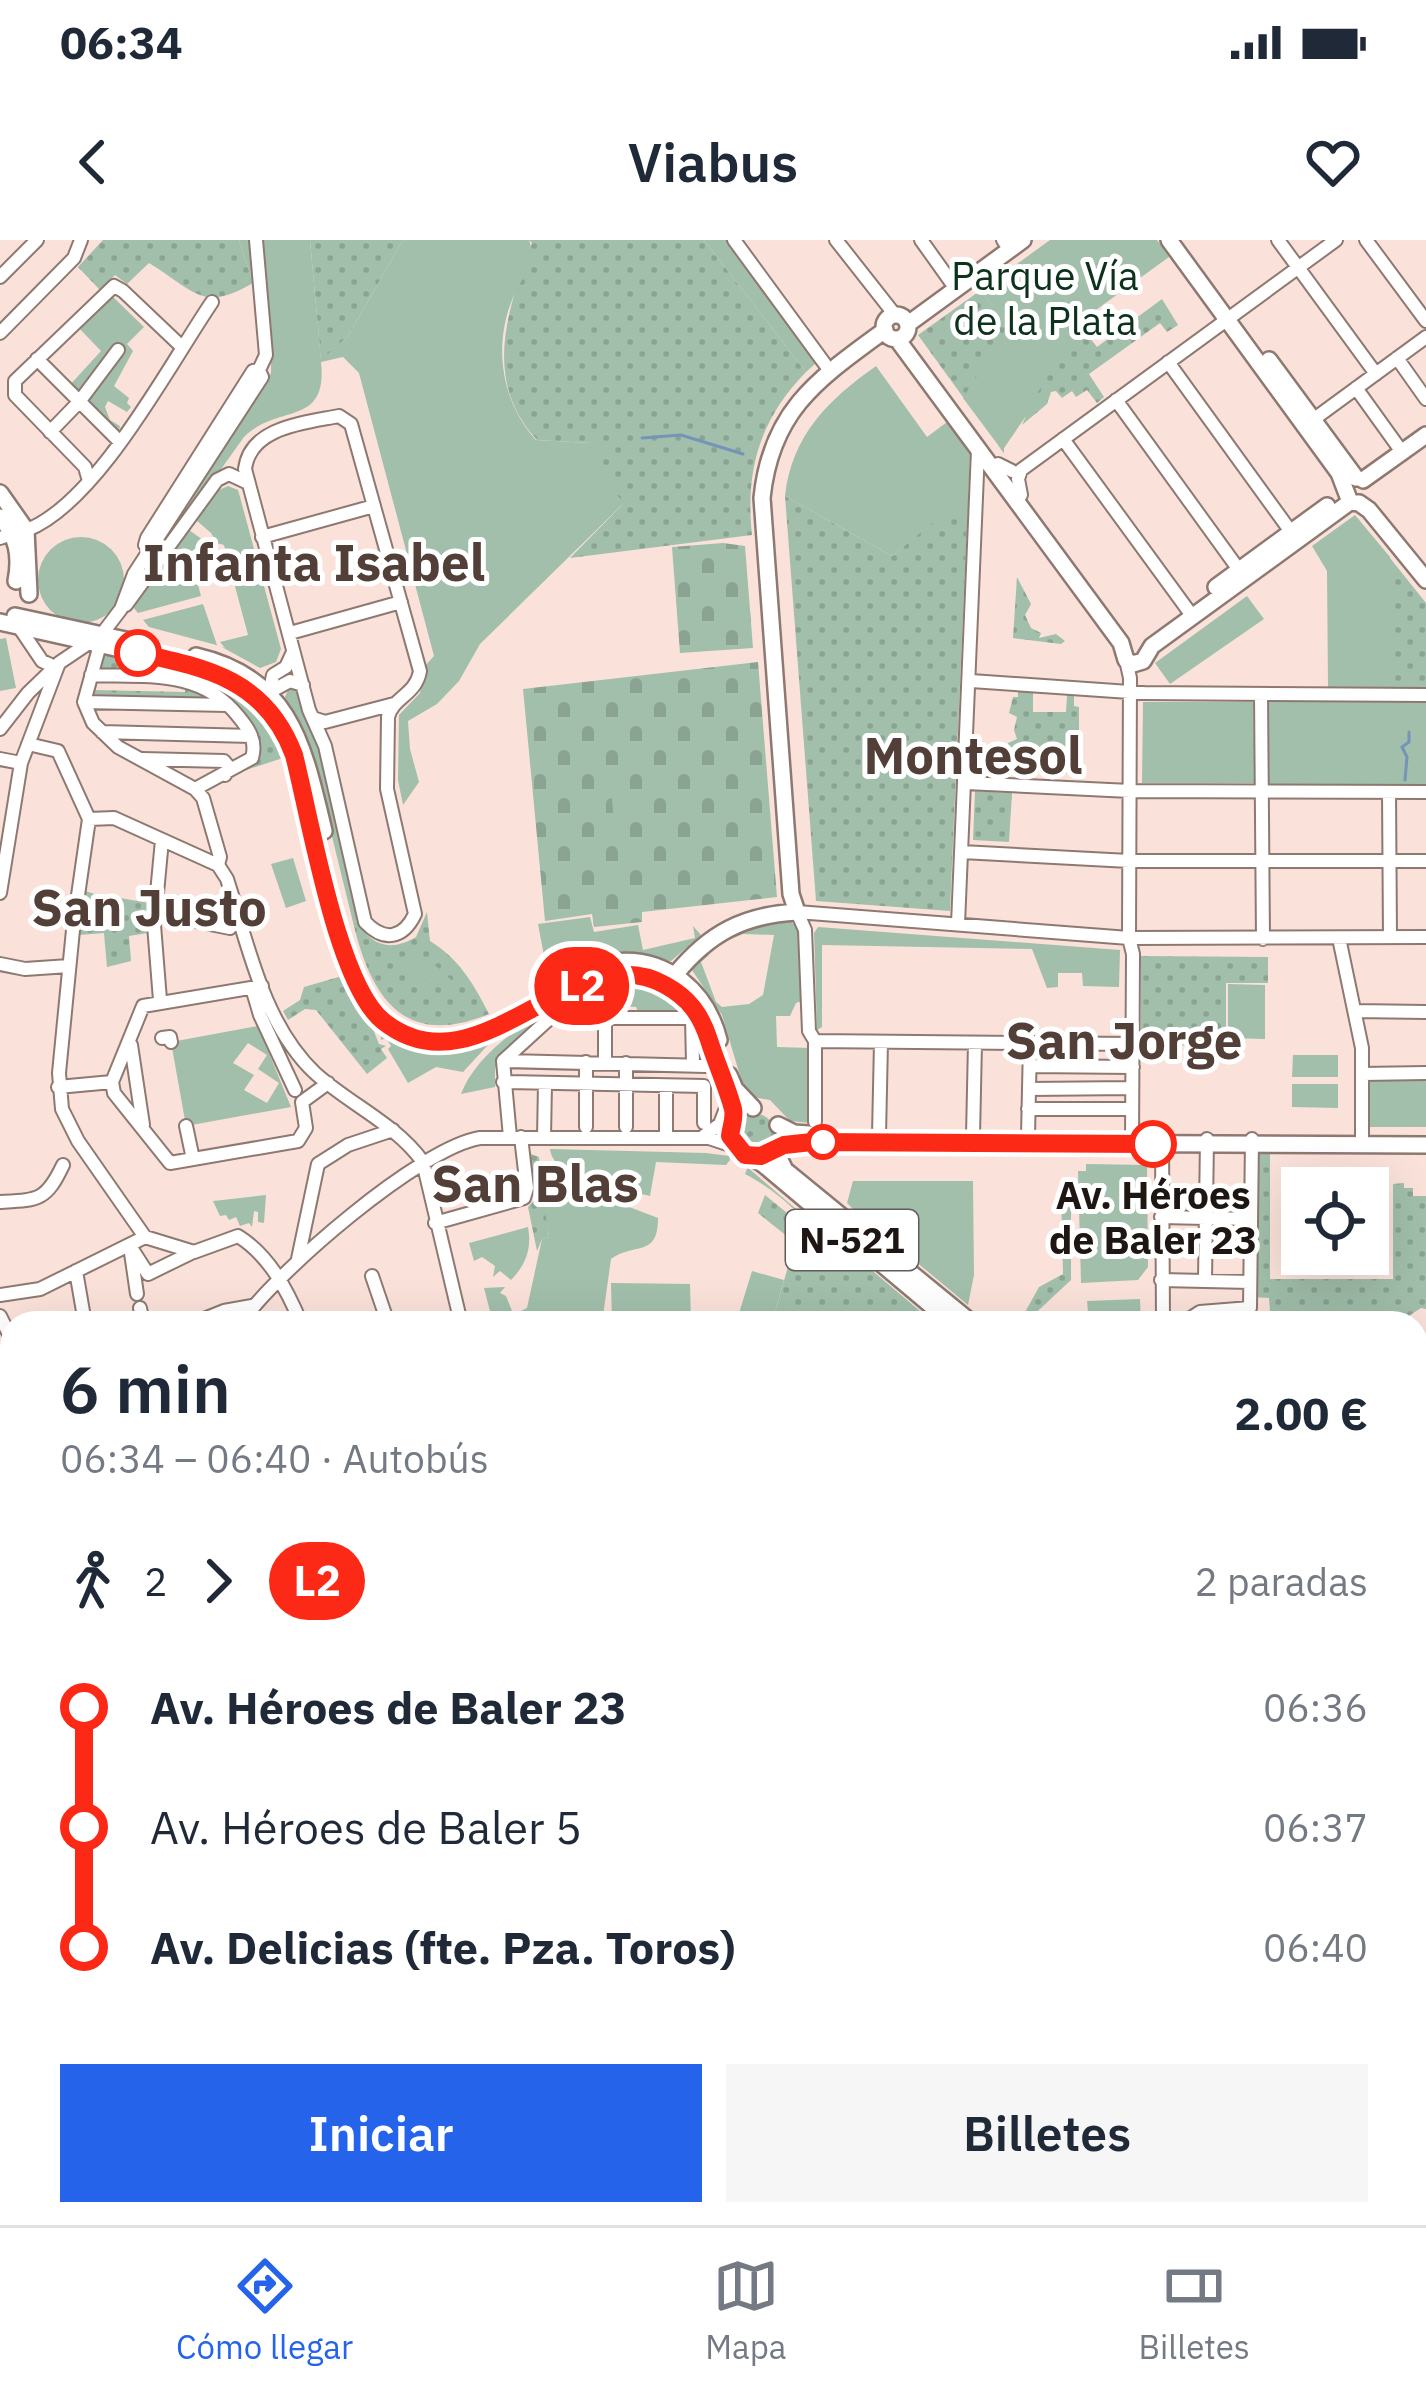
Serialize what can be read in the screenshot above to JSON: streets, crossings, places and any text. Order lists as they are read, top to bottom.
{
  "streets": {
    "main road": ["N-521"]
  },
  "districts": [
    "Infanta Isabel",
    "Montesol",
    "San Justo",
    "San Jorge",
    "San Blas"
  ],
  "parks": ["Parque Vía de la Plata"],
  "places": ["Av. Héroes de Baler 23"],
  "lines": ["bus line L2"],
  "page": {
    "status": "06:34",
    "header": "Viabus",
    "on_map": "L2",
    "heading": ["6 min", "06:34 – 06:40 · Autobús", "2.00 €"],
    "legs": ["2", "L2", "2 paradas"],
    "list": [
      {
        "name": "Av. Héroes de Baler 23",
        "value": "06:36"
      },
      {
        "name": "Av. Héroes de Baler 5",
        "value": "06:37"
      },
      {
        "name": "Av. Delicias (fte. Pza. Toros)",
        "value": "06:40"
      }
    ],
    "buttons": ["Iniciar", "Billetes"],
    "tabs": ["Cómo llegar", "Mapa", "Billetes"]
  }
}
